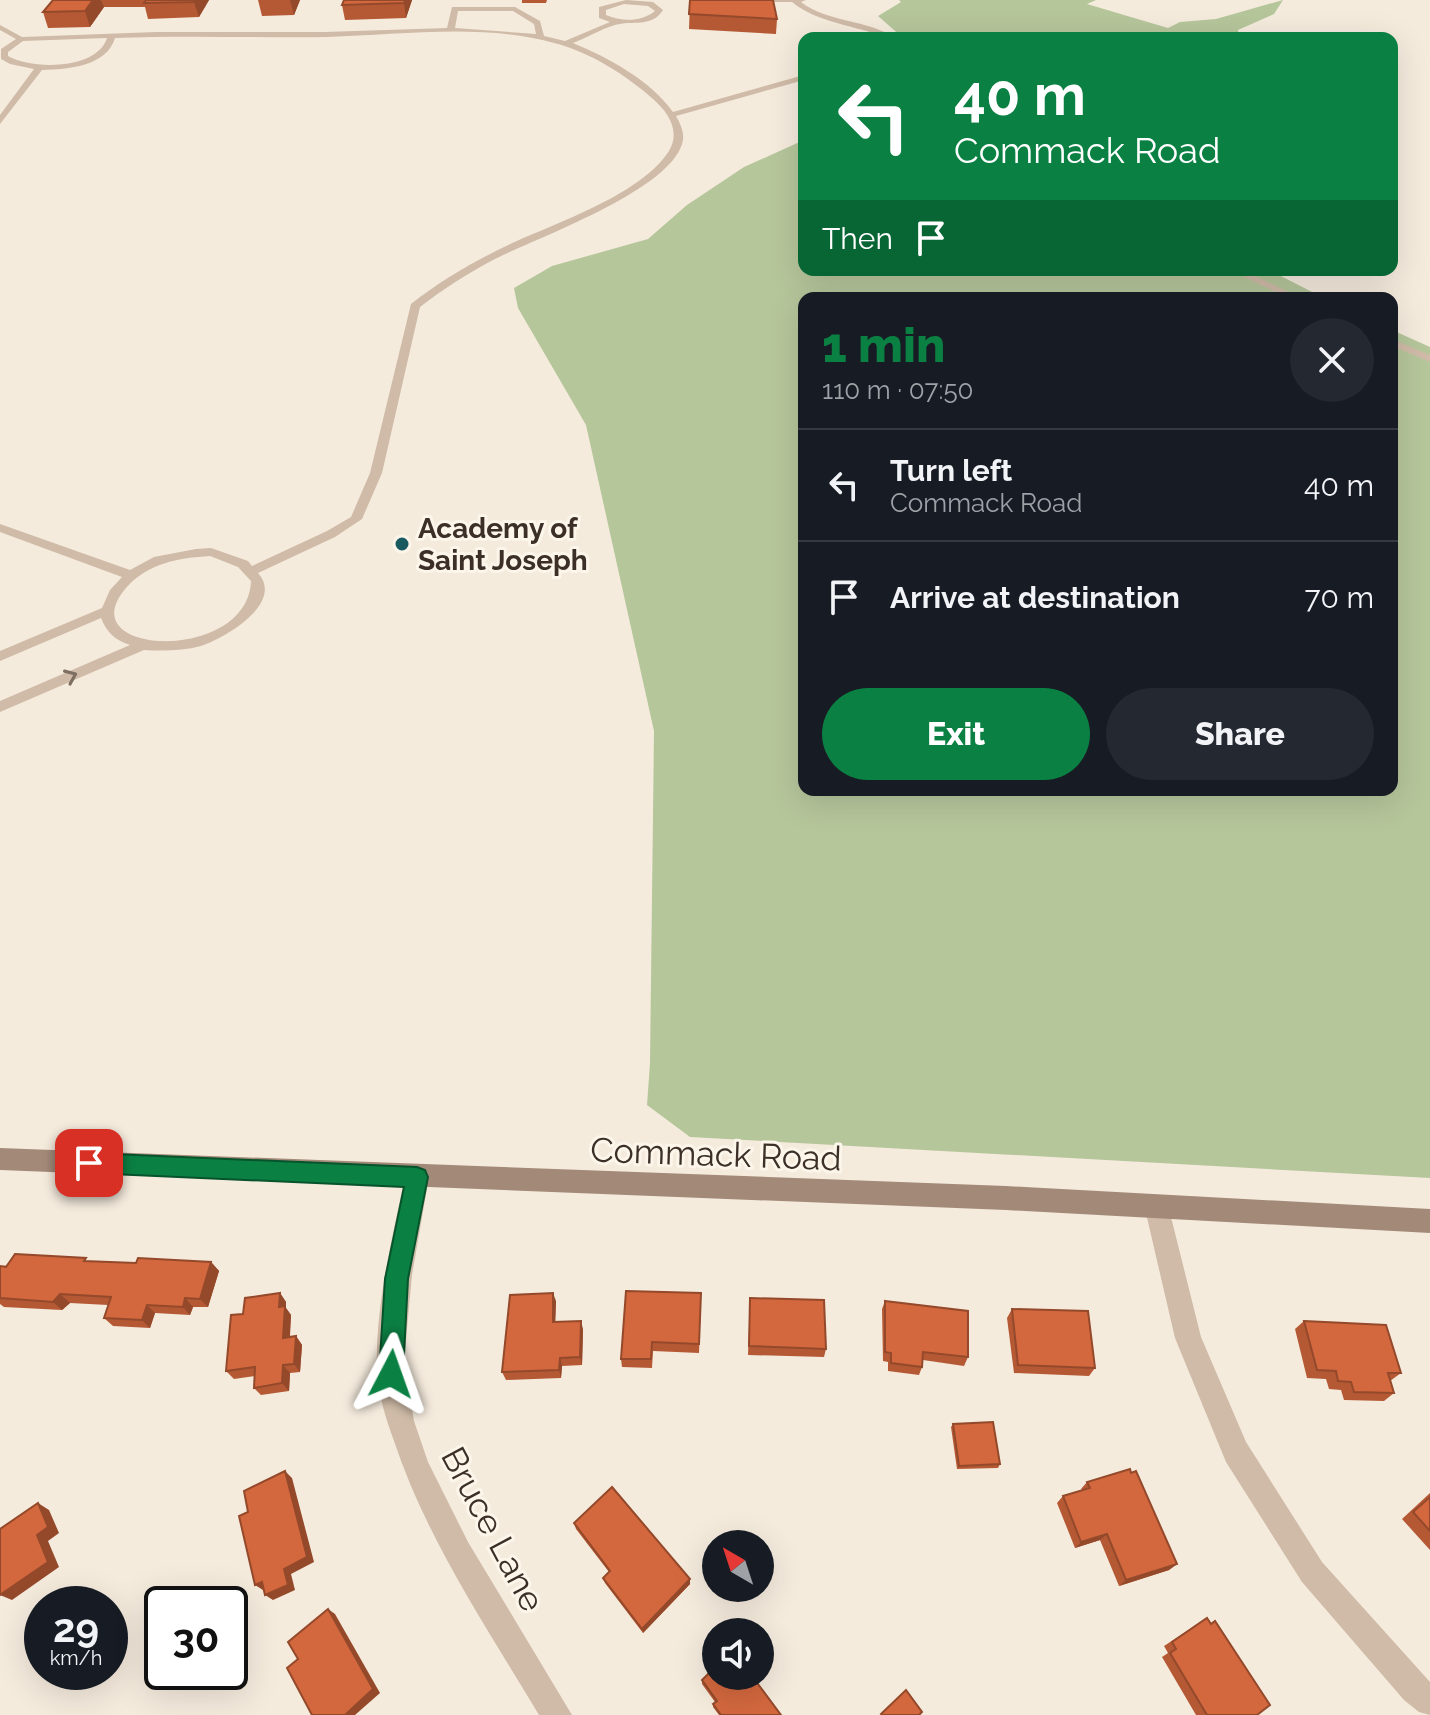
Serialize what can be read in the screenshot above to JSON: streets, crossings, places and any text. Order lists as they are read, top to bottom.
{
  "streets": {
    "street": ["Commack Road", "Bruce Lane"]
  },
  "crossings": [
    ["Commack Road", "Bruce Lane"]
  ],
  "places": ["Academy of Saint Joseph"],
  "north": "top left",
  "page": {
    "turn": ["40 m", "Commack Road"],
    "then": "Then",
    "heading": ["1 min", "110 m · 07:50"],
    "list": [
      {
        "name": "Turn left",
        "note": "Commack Road",
        "value": "40 m"
      },
      {
        "name": "Arrive at destination",
        "value": "70 m"
      }
    ],
    "buttons": ["Exit", "Share"],
    "speed": "29 km/h",
    "limit": "30"
  }
}
